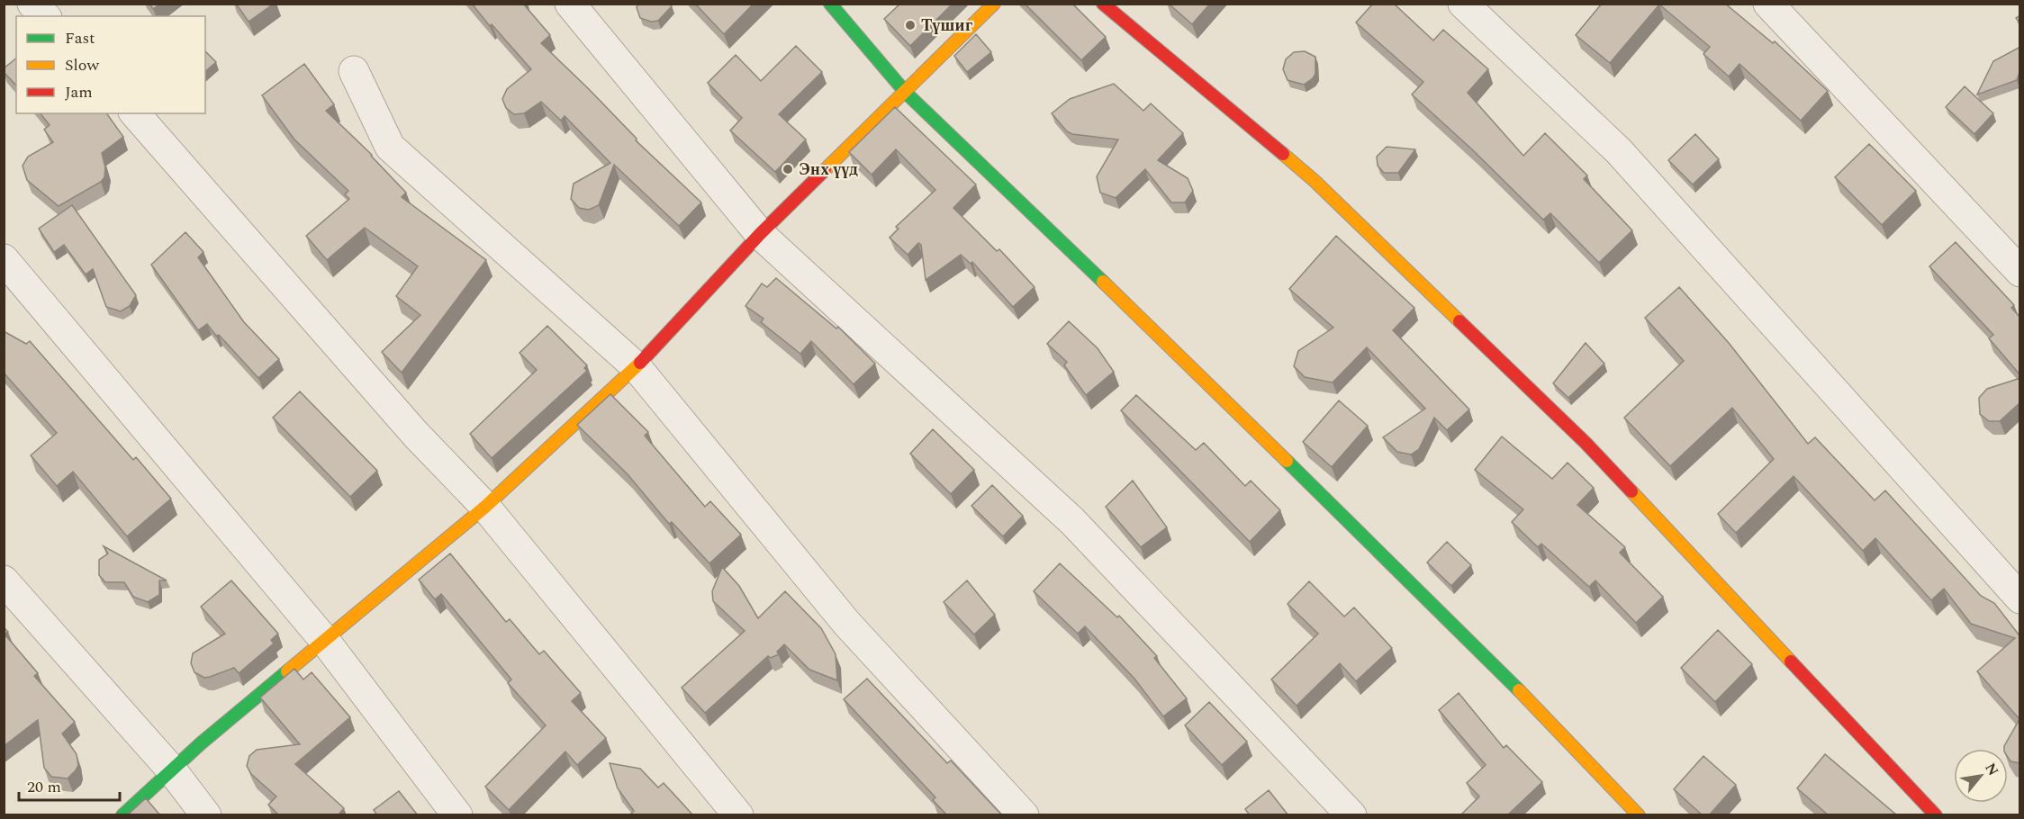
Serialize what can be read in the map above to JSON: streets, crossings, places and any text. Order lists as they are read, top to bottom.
{
  "places": ["Түшиг", "Энх үүд"],
  "legend": ["Fast", "Slow", "Jam"],
  "scale_bar": "20 m",
  "north": "top right"
}
